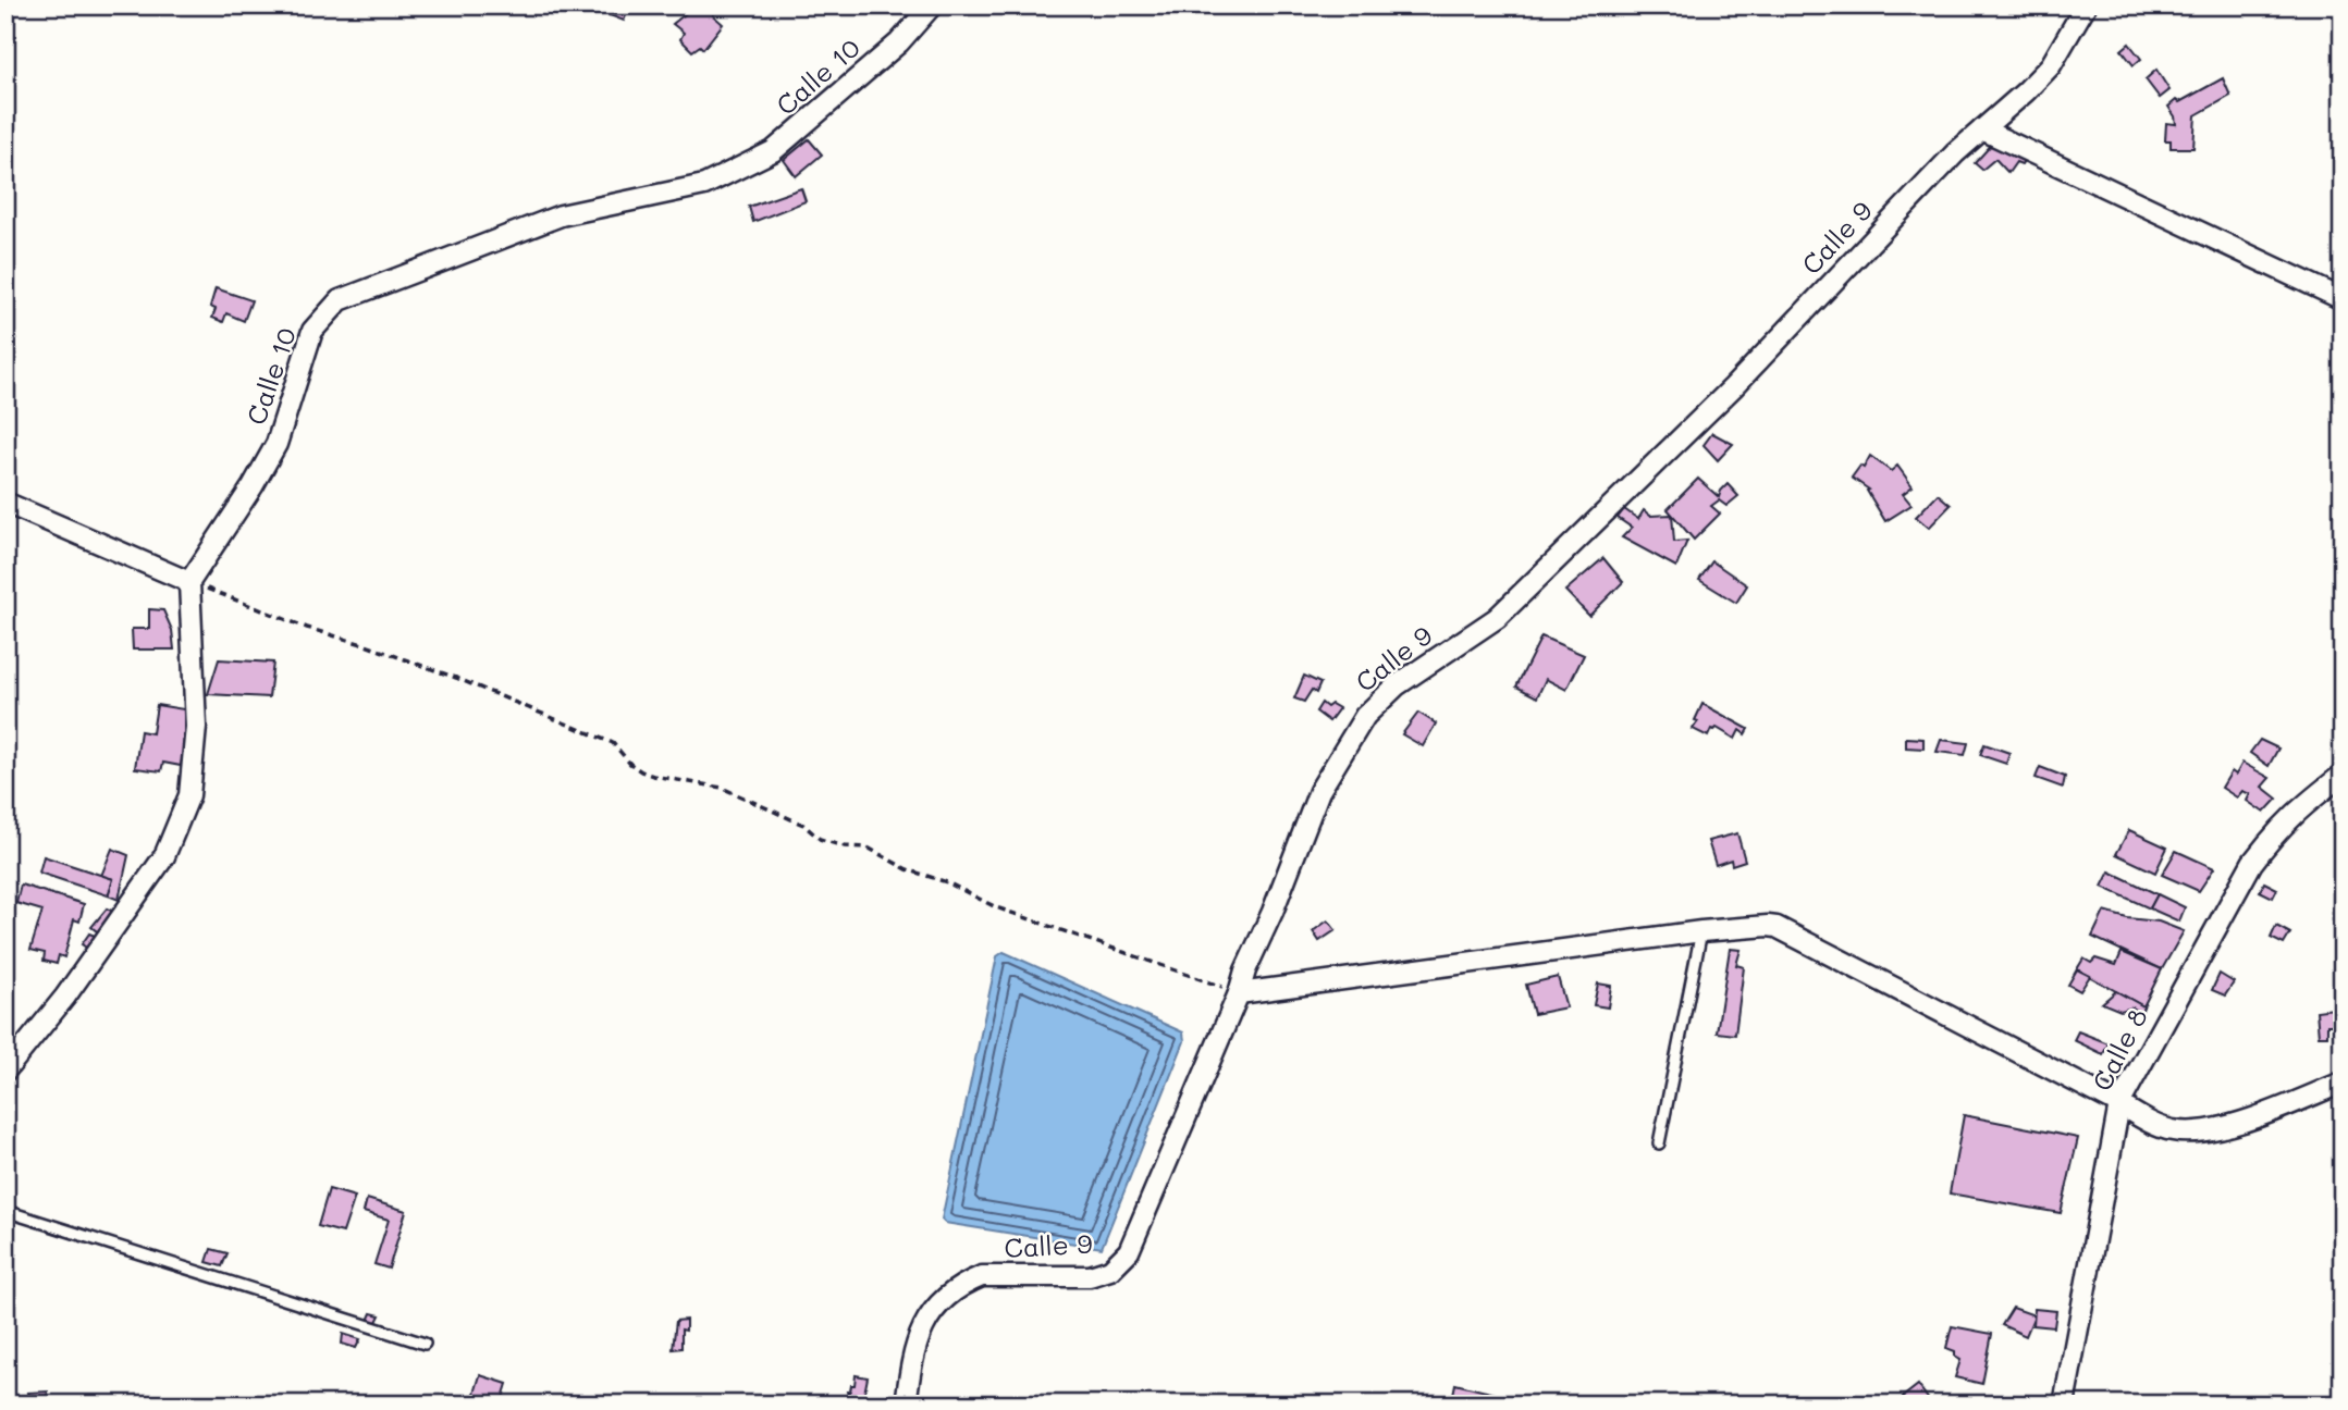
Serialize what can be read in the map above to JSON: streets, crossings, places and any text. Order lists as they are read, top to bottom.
{
  "streets": {
    "street": ["Calle 10", "Calle 9", "Calle 8"]
  }
}
